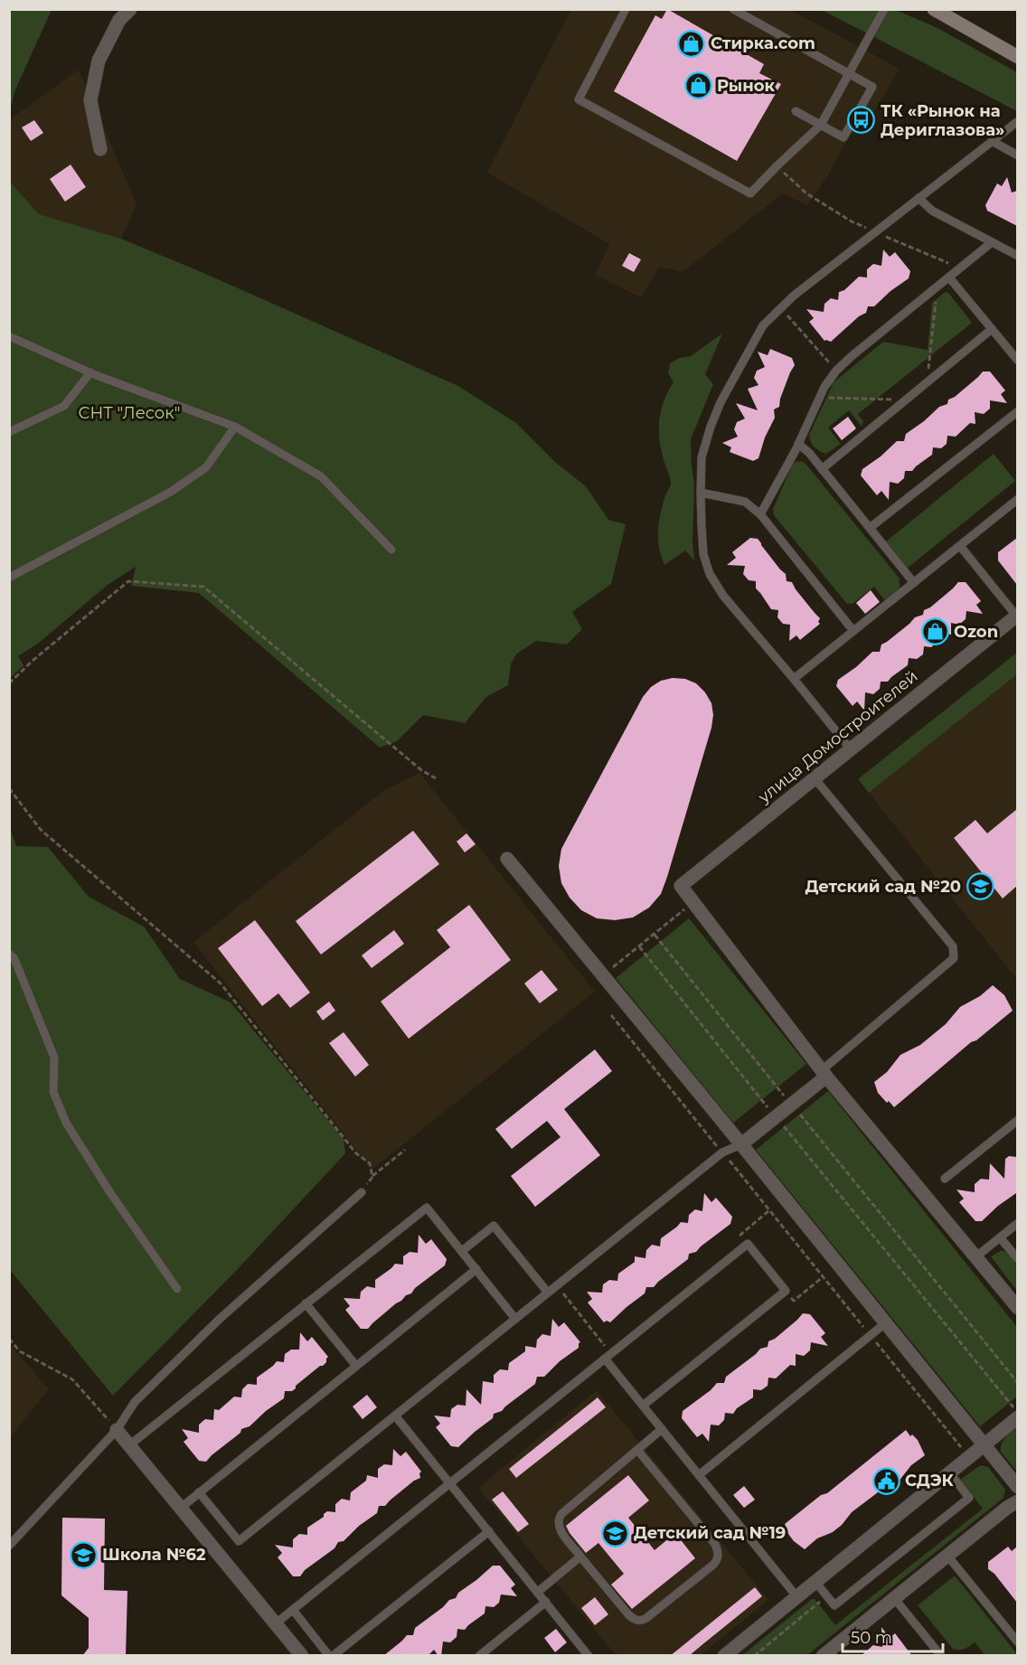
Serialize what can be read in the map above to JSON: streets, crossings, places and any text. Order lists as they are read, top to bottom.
{
  "streets": {
    "street": ["улица Домостроителей"]
  },
  "parks": ["СНТ \"Лесок\""],
  "places": {
    "shop": ["Стирка.com", "Рынок", "Ozon"],
    "bus stop": ["ТК «Рынок на Дериглазова»"],
    "school or university": ["Детский сад №20", "Детский сад №19", "Школа №62"],
    "public building": ["СДЭК"]
  },
  "scale_bar": "50 m"
}
